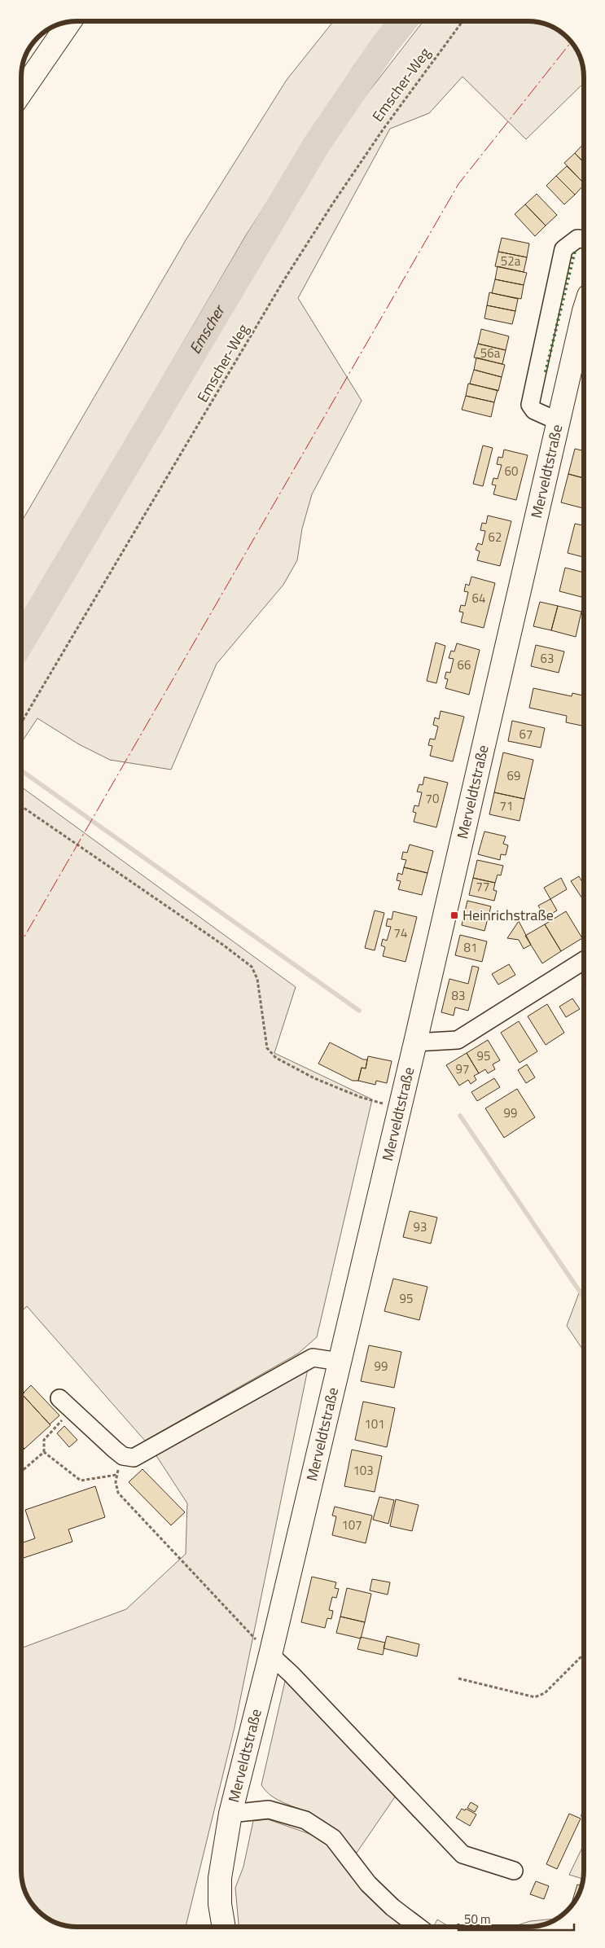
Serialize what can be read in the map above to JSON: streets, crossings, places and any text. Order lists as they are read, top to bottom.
{
  "streets": {
    "main road": ["Merveldtstraße"],
    "path": ["Emscher-Weg"]
  },
  "water": ["Emscher"],
  "places": {
    "transit": ["Heinrichstraße"]
  },
  "house_numbers": [
    "52a",
    "56a",
    "60",
    "62",
    "64",
    "63",
    "66",
    "67",
    "69",
    "70",
    "71",
    "77",
    "74",
    "81",
    "83",
    "95",
    "97",
    "99",
    "93",
    "95",
    "99",
    "101",
    "103",
    "107"
  ],
  "scale_bar": "50 m"
}
